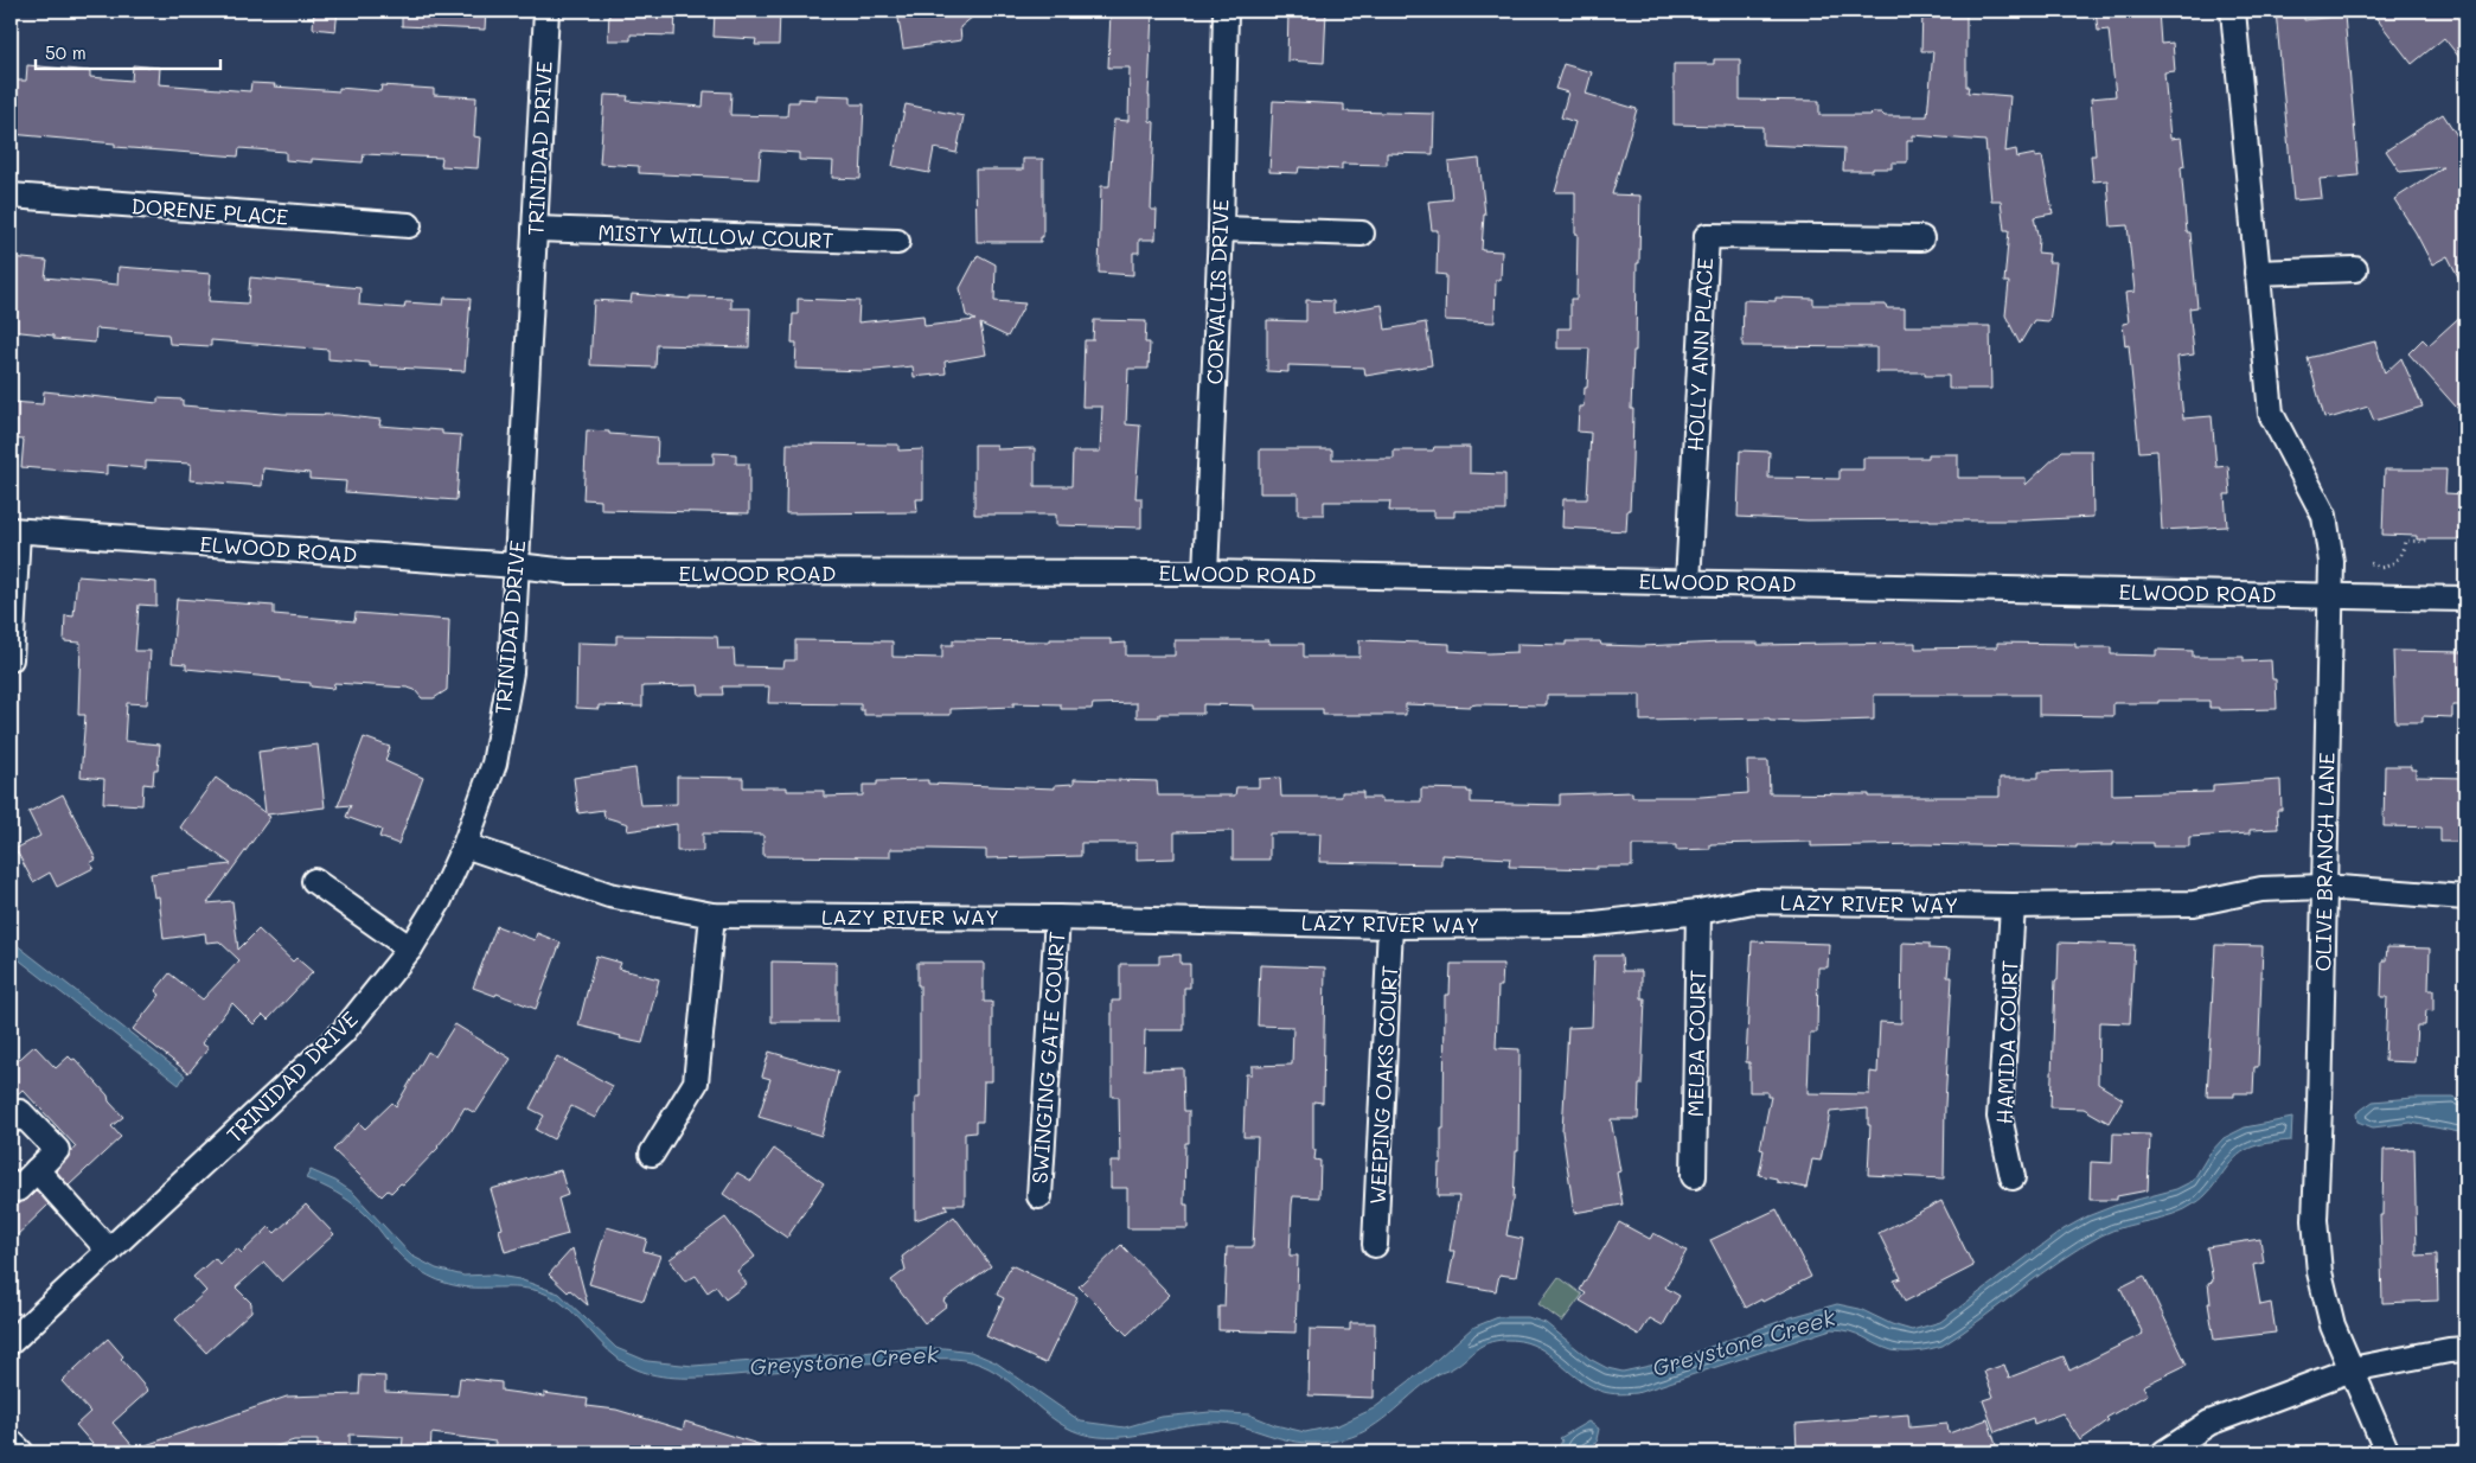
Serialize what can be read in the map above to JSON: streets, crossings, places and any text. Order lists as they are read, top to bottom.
{
  "streets": {
    "street": [
      "TRINIDAD DRIVE",
      "DORENE PLACE",
      "MISTY WILLOW COURT",
      "CORVALLIS DRIVE",
      "HOLLY ANN PLACE",
      "ELWOOD ROAD",
      "OLIVE BRANCH LANE",
      "LAZY RIVER WAY",
      "HAMIDA COURT",
      "MELBA COURT",
      "SWINGING GATE COURT",
      "WEEPING OAKS COURT"
    ]
  },
  "crossings": [
    ["TRINIDAD DRIVE", "MISTY WILLOW COURT"],
    ["TRINIDAD DRIVE", "ELWOOD ROAD"],
    ["TRINIDAD DRIVE", "LAZY RIVER WAY"],
    ["CORVALLIS DRIVE", "ELWOOD ROAD"],
    ["HOLLY ANN PLACE", "ELWOOD ROAD"],
    ["ELWOOD ROAD", "OLIVE BRANCH LANE"],
    ["OLIVE BRANCH LANE", "LAZY RIVER WAY"],
    ["LAZY RIVER WAY", "HAMIDA COURT"],
    ["LAZY RIVER WAY", "MELBA COURT"],
    ["LAZY RIVER WAY", "SWINGING GATE COURT"],
    ["LAZY RIVER WAY", "WEEPING OAKS COURT"]
  ],
  "water": ["Greystone Creek"],
  "scale_bar": "50 m"
}
